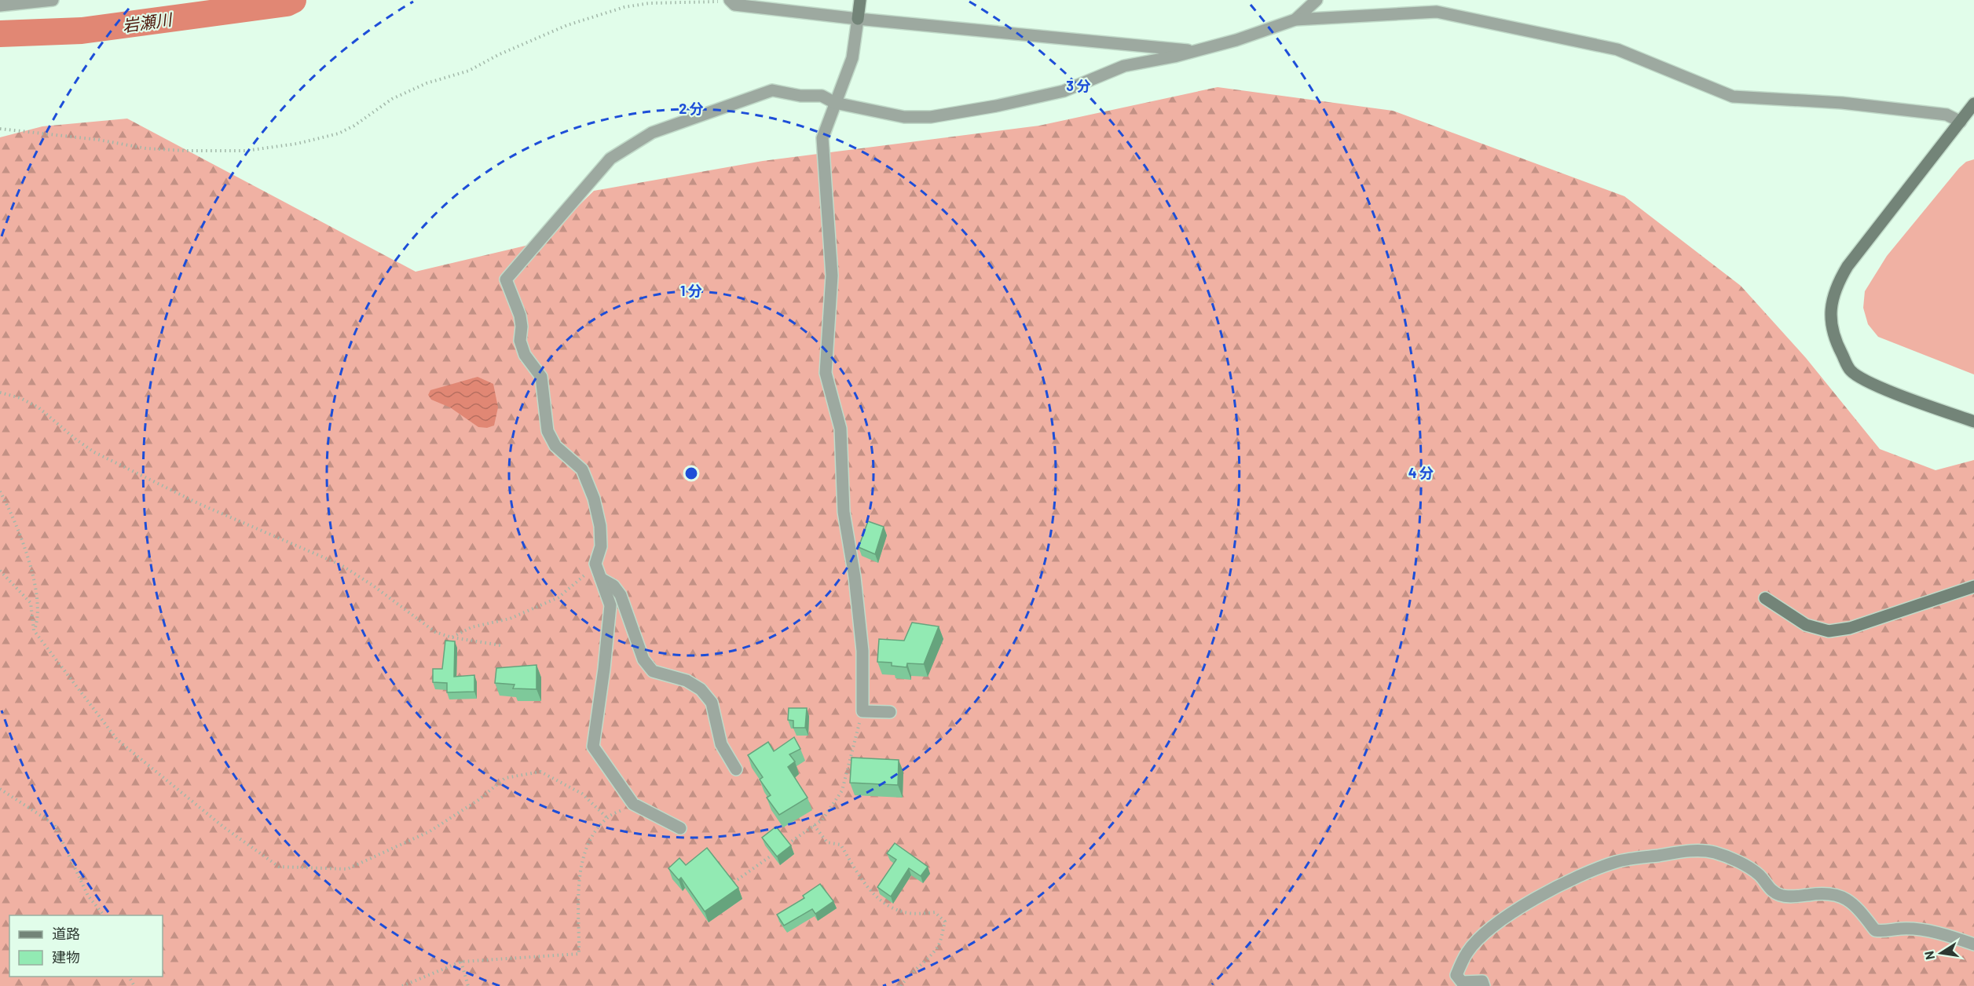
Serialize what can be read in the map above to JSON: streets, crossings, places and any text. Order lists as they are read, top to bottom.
{
  "water": ["岩瀬川"],
  "legend": ["道路", "建物"],
  "north": "left",
  "rings": [
    "3 分",
    "2 分",
    "1 分",
    "4 分"
  ]
}
